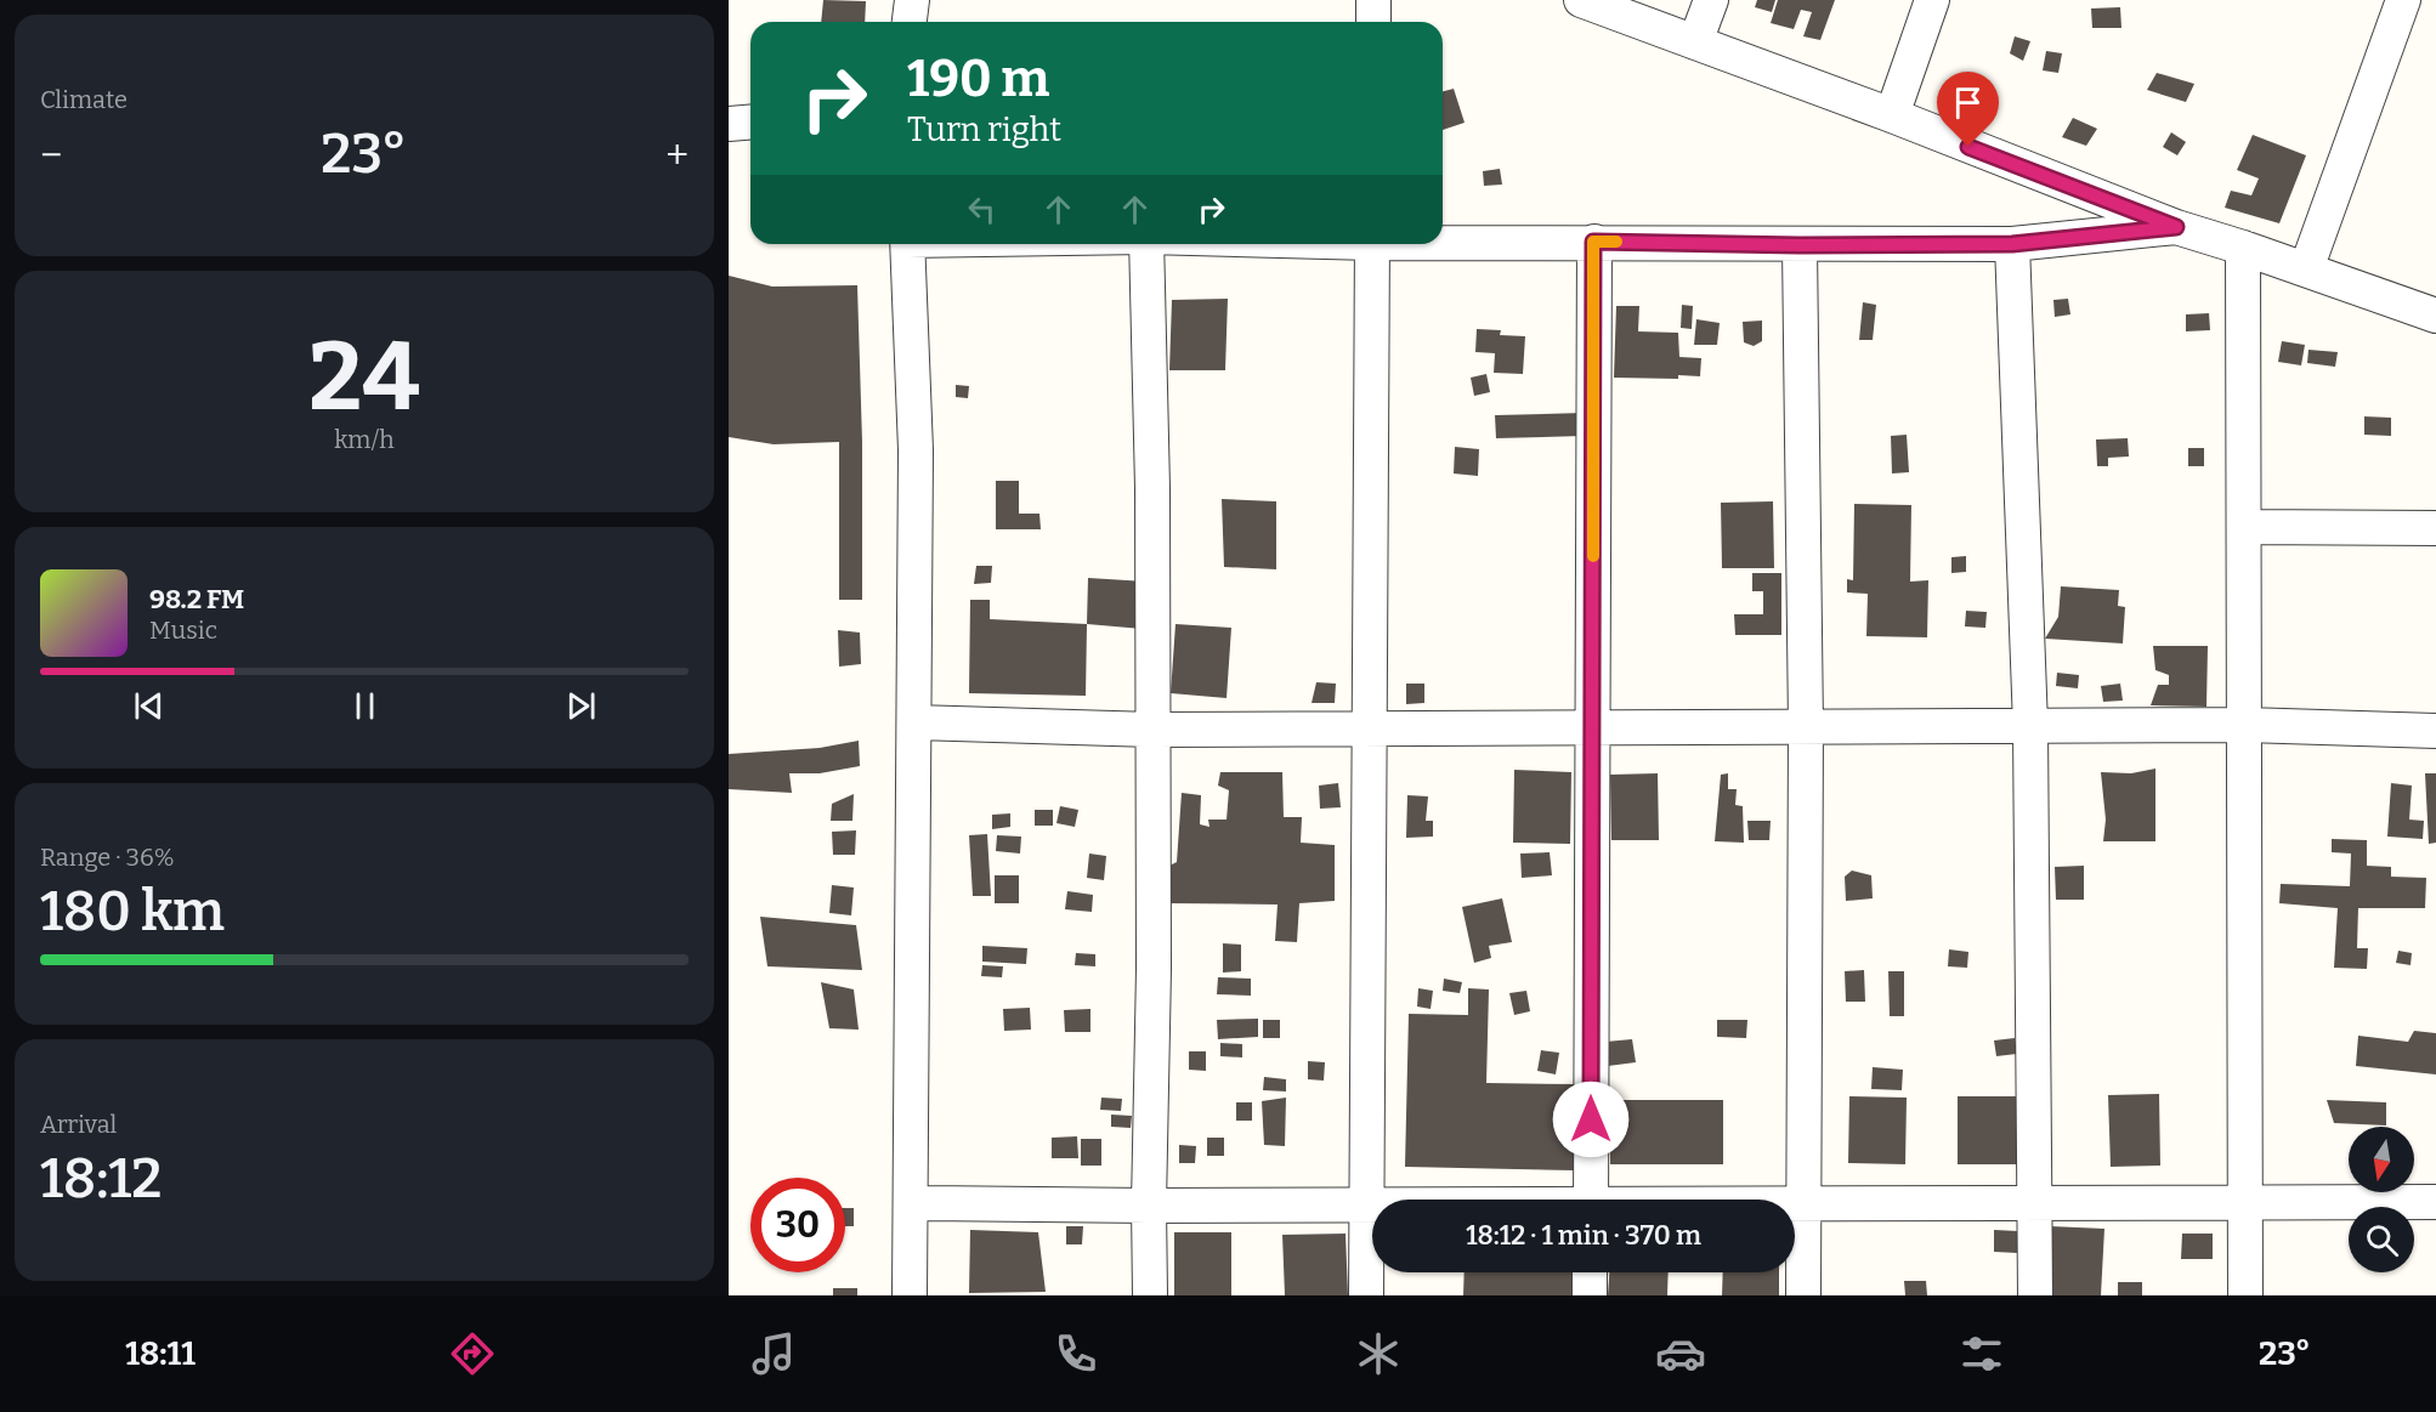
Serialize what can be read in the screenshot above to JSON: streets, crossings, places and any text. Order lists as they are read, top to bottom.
{
  "north": "bottom",
  "page": {
    "tile": [
      "Climate",
      ["24", "km/h"],
      ["Range · 36%", "180 km"],
      ["Arrival", "18:12"]
    ],
    "turn": ["190 m", "Turn right"],
    "heat": ["−", "23°", "+"],
    "song": ["98.2 FM", "Music"],
    "limit": "30",
    "trip": "18:12 · 1 min · 370 m",
    "tabs": ["18:11", "23°"]
  }
}
